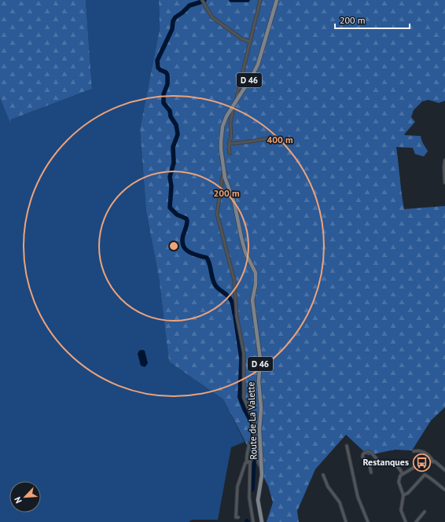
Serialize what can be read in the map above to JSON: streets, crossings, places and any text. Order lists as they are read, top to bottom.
{
  "streets": {
    "main road": ["D 46", "Route de La Valette"]
  },
  "places": {
    "bus stop": ["Restanques"]
  },
  "scale_bar": "200 m",
  "north": "bottom left",
  "rings": ["400 m", "200 m"]
}
